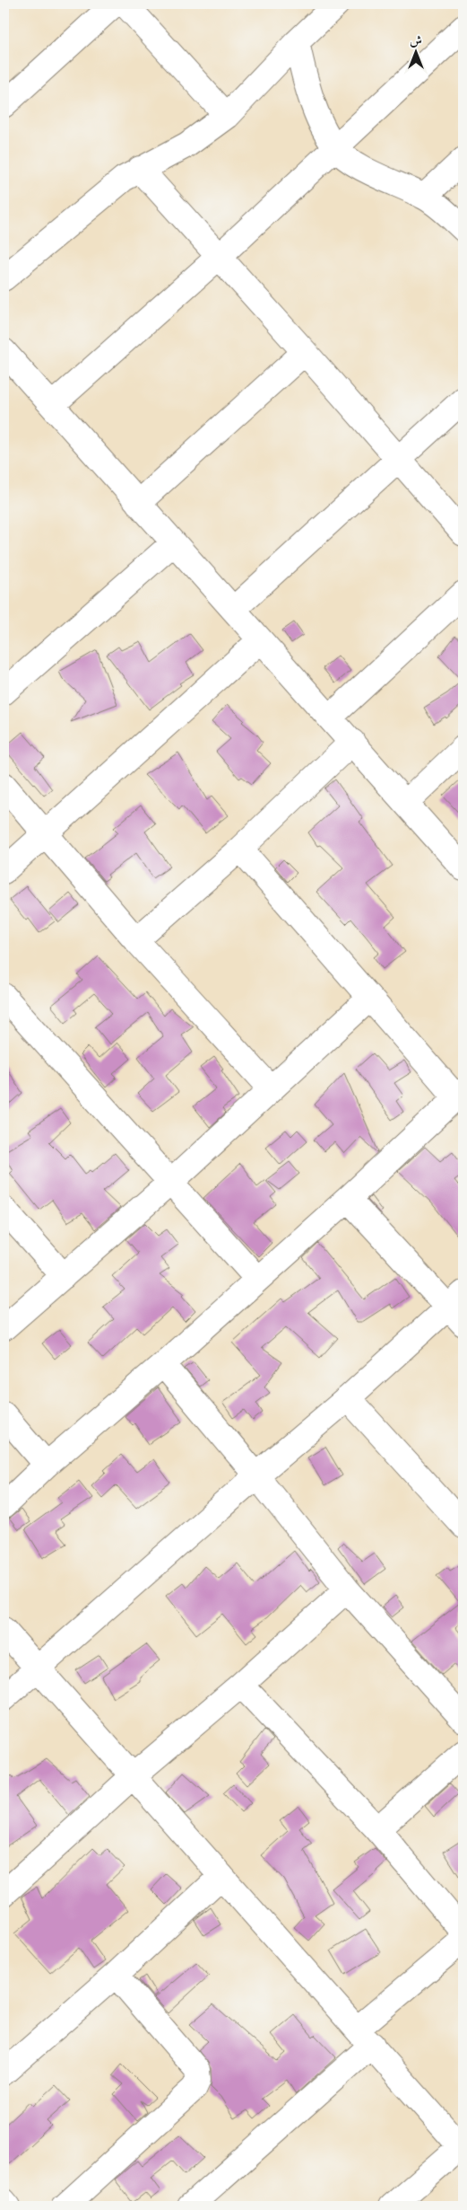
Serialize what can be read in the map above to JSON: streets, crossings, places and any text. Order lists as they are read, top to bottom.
{
  "north": "top"
}
